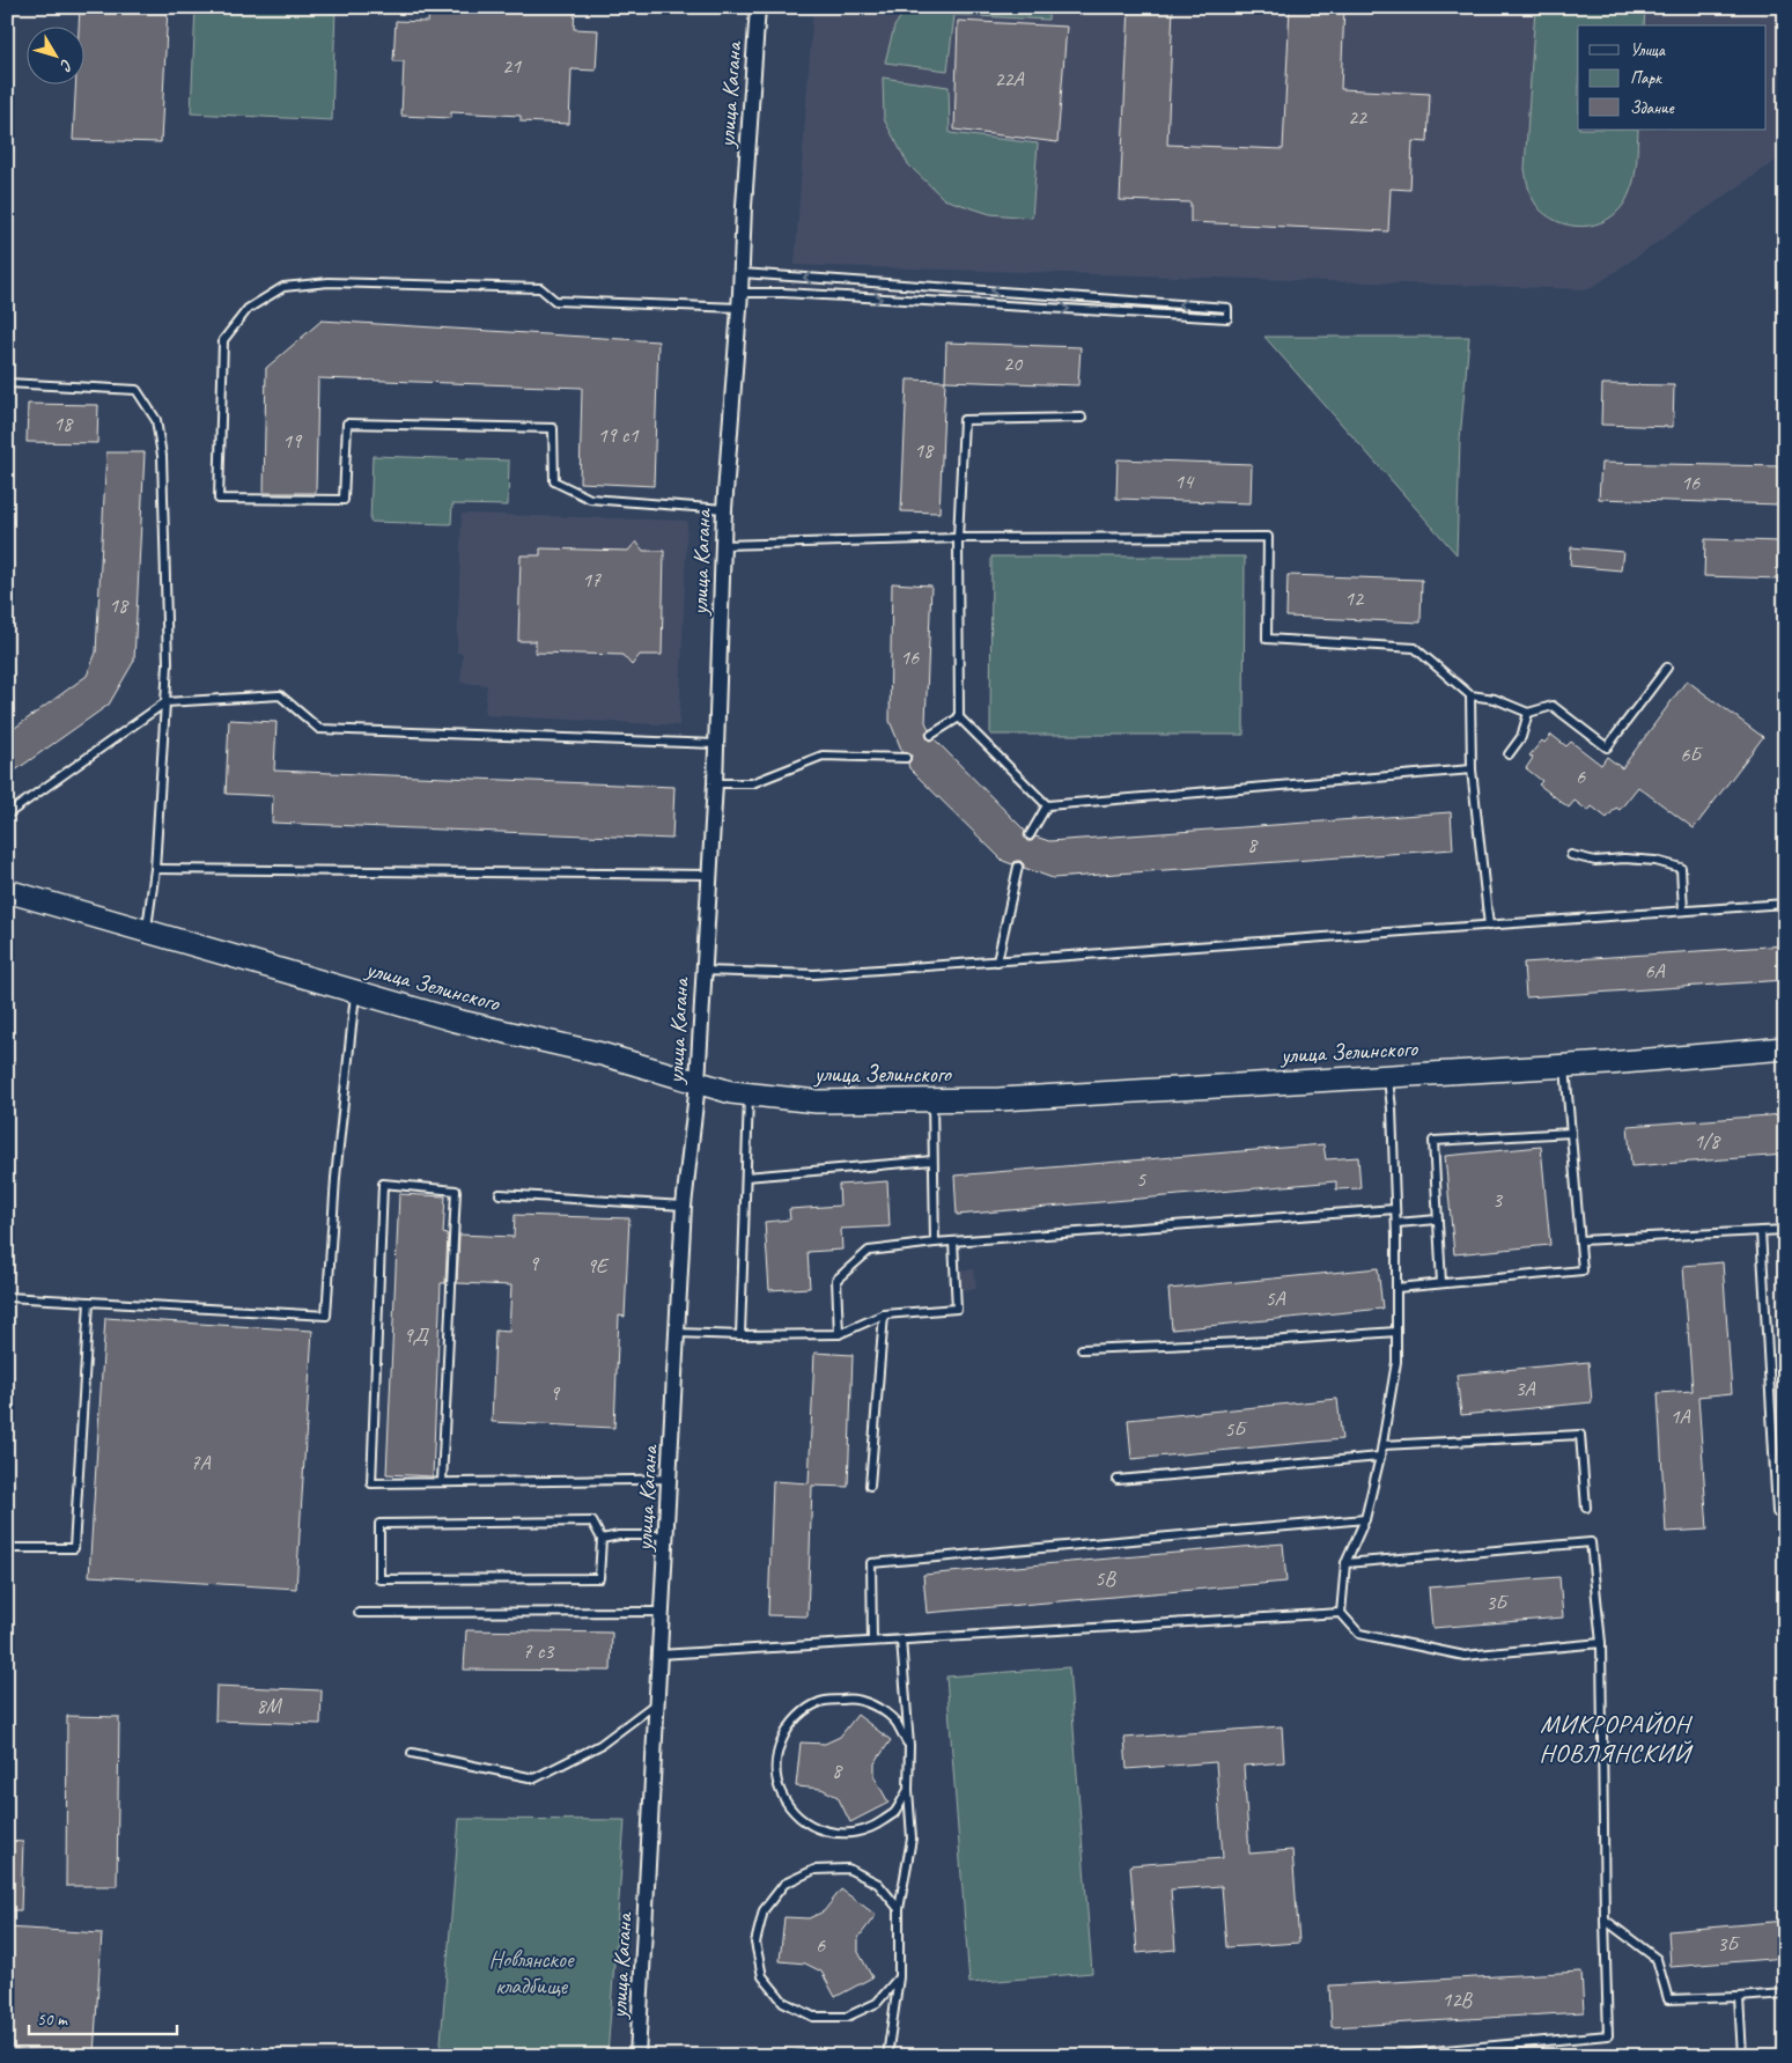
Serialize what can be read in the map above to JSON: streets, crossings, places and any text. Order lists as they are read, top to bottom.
{
  "streets": {
    "street": ["улица Кагана", "улица Зелинского"]
  },
  "crossings": [
    ["улица Кагана", "улица Зелинского"]
  ],
  "districts": ["МИКРОРАЙОН НОВЛЯНСКИЙ"],
  "parks": ["Новлянское кладбище"],
  "house_numbers": [
    "21",
    "22А",
    "22",
    "20",
    "18",
    "19 с1",
    "19",
    "18",
    "14",
    "16",
    "17",
    "12",
    "18",
    "16",
    "6Б",
    "6",
    "8",
    "6А",
    "1/8",
    "5",
    "3",
    "9",
    "9Е",
    "5А",
    "9Д",
    "3А",
    "9",
    "1А",
    "5Б",
    "7А",
    "5В",
    "3Б",
    "7 с3",
    "8М",
    "8",
    "3Б",
    "6",
    "12В"
  ],
  "legend": ["Улица", "Парк", "Здание"],
  "scale_bar": "50 m",
  "north": "bottom right"
}
